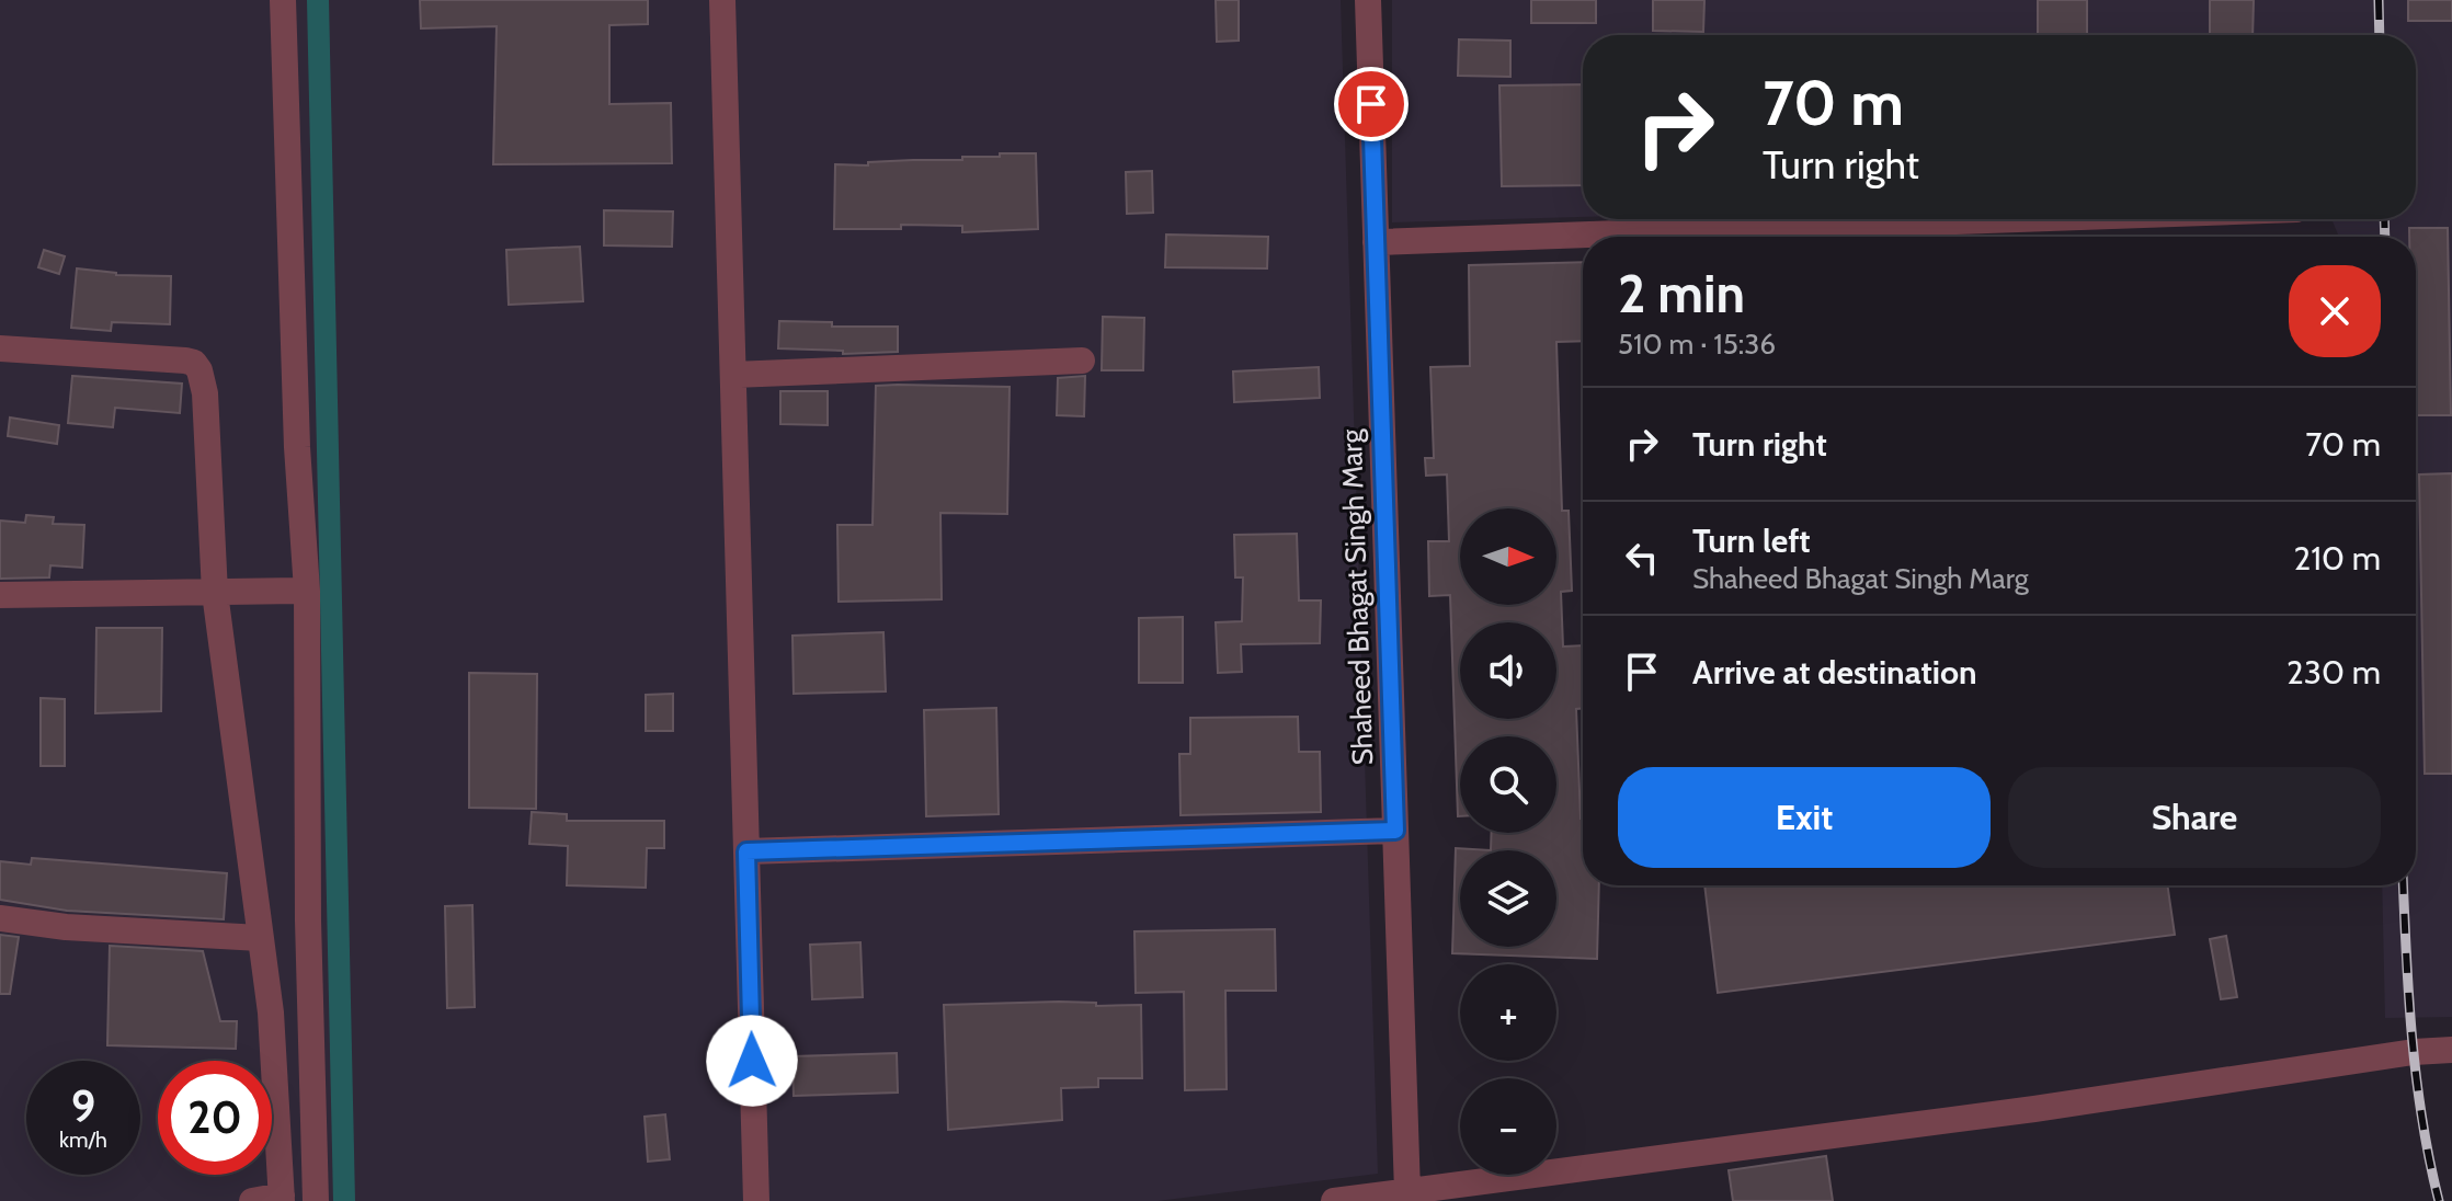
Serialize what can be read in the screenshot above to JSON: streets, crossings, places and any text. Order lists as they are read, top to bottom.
{
  "streets": {
    "street": ["Shaheed Bhagat Singh Marg"]
  },
  "north": "right",
  "page": {
    "turn": ["70 m", "Turn right"],
    "heading": ["2 min", "510 m · 15:36"],
    "list": [
      {
        "name": "Turn right",
        "value": "70 m"
      },
      {
        "name": "Turn left",
        "note": "Shaheed Bhagat Singh Marg",
        "value": "210 m"
      },
      {
        "name": "Arrive at destination",
        "value": "230 m"
      }
    ],
    "map_buttons": ["+", "−"],
    "buttons": ["Exit", "Share"],
    "speed": "9 km/h",
    "limit": "20"
  }
}
